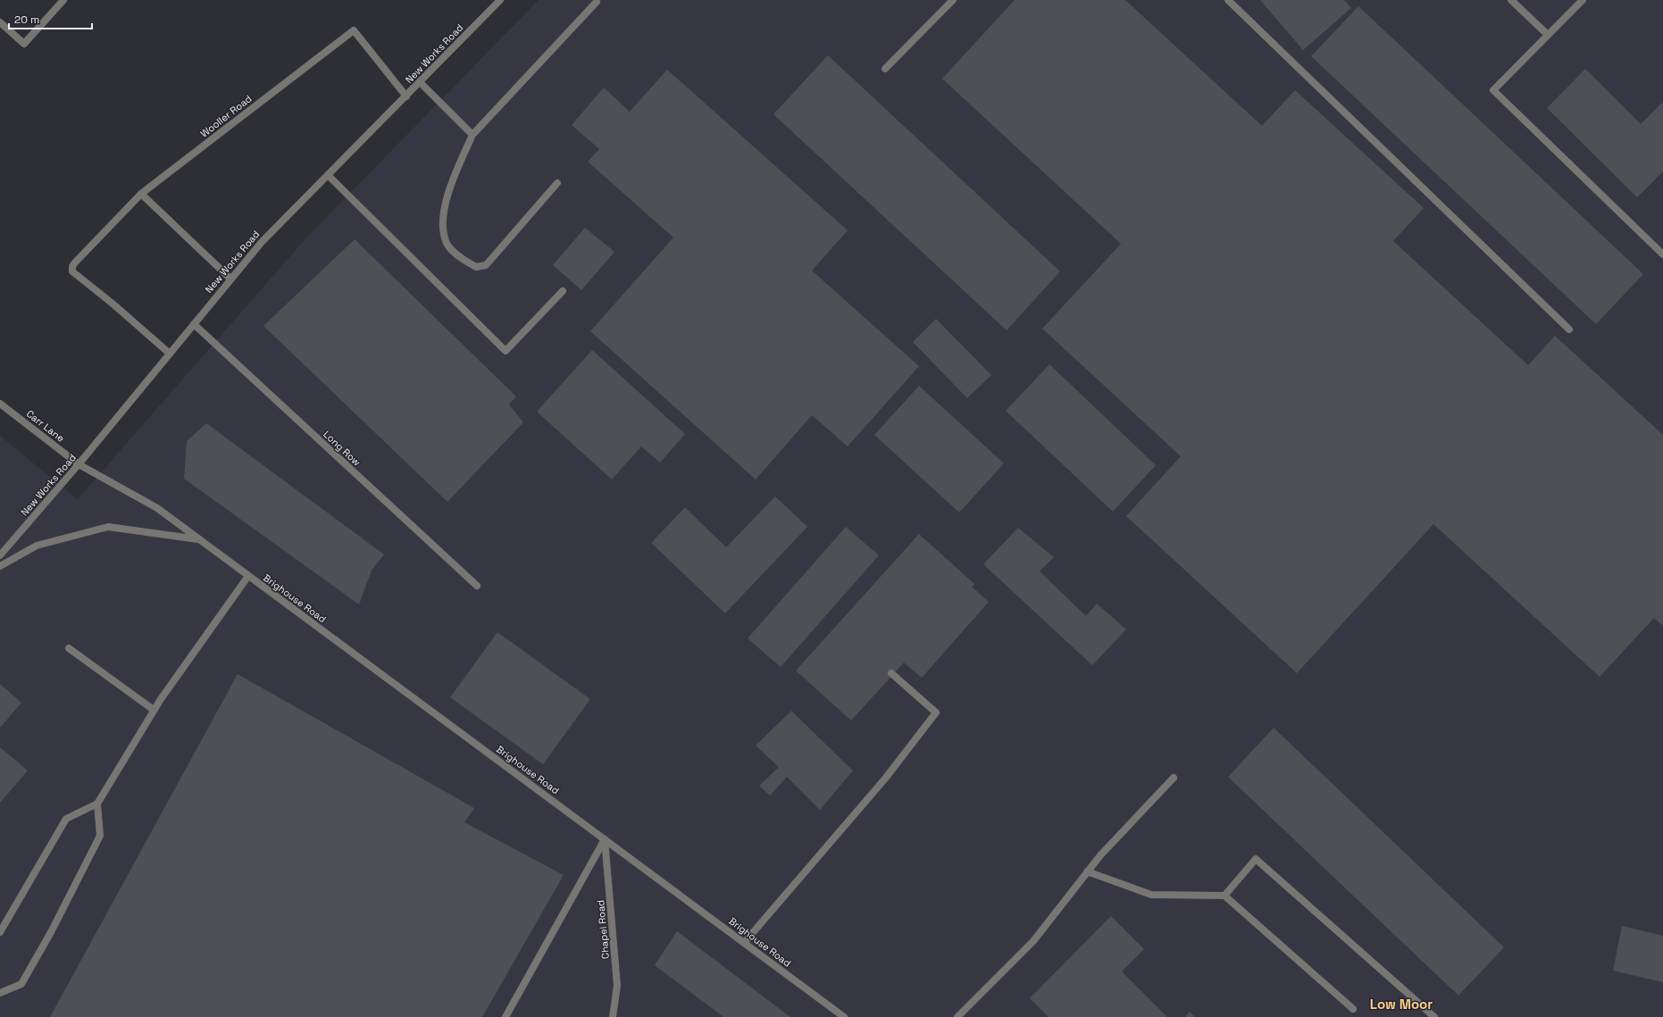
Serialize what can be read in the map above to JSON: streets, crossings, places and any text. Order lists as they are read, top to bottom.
{
  "streets": {
    "street": [
      "New Works Road",
      "Wooller Road",
      "Carr Lane",
      "Long Row",
      "Brighouse Road",
      "Chapel Road"
    ]
  },
  "crossings": [
    ["New Works Road", "Wooller Road"],
    ["New Works Road", "Carr Lane"],
    ["New Works Road", "Long Row"],
    ["New Works Road", "Brighouse Road"],
    ["Carr Lane", "Brighouse Road"],
    ["Brighouse Road", "Chapel Road"]
  ],
  "districts": ["Low Moor"],
  "scale_bar": "20 m"
}
